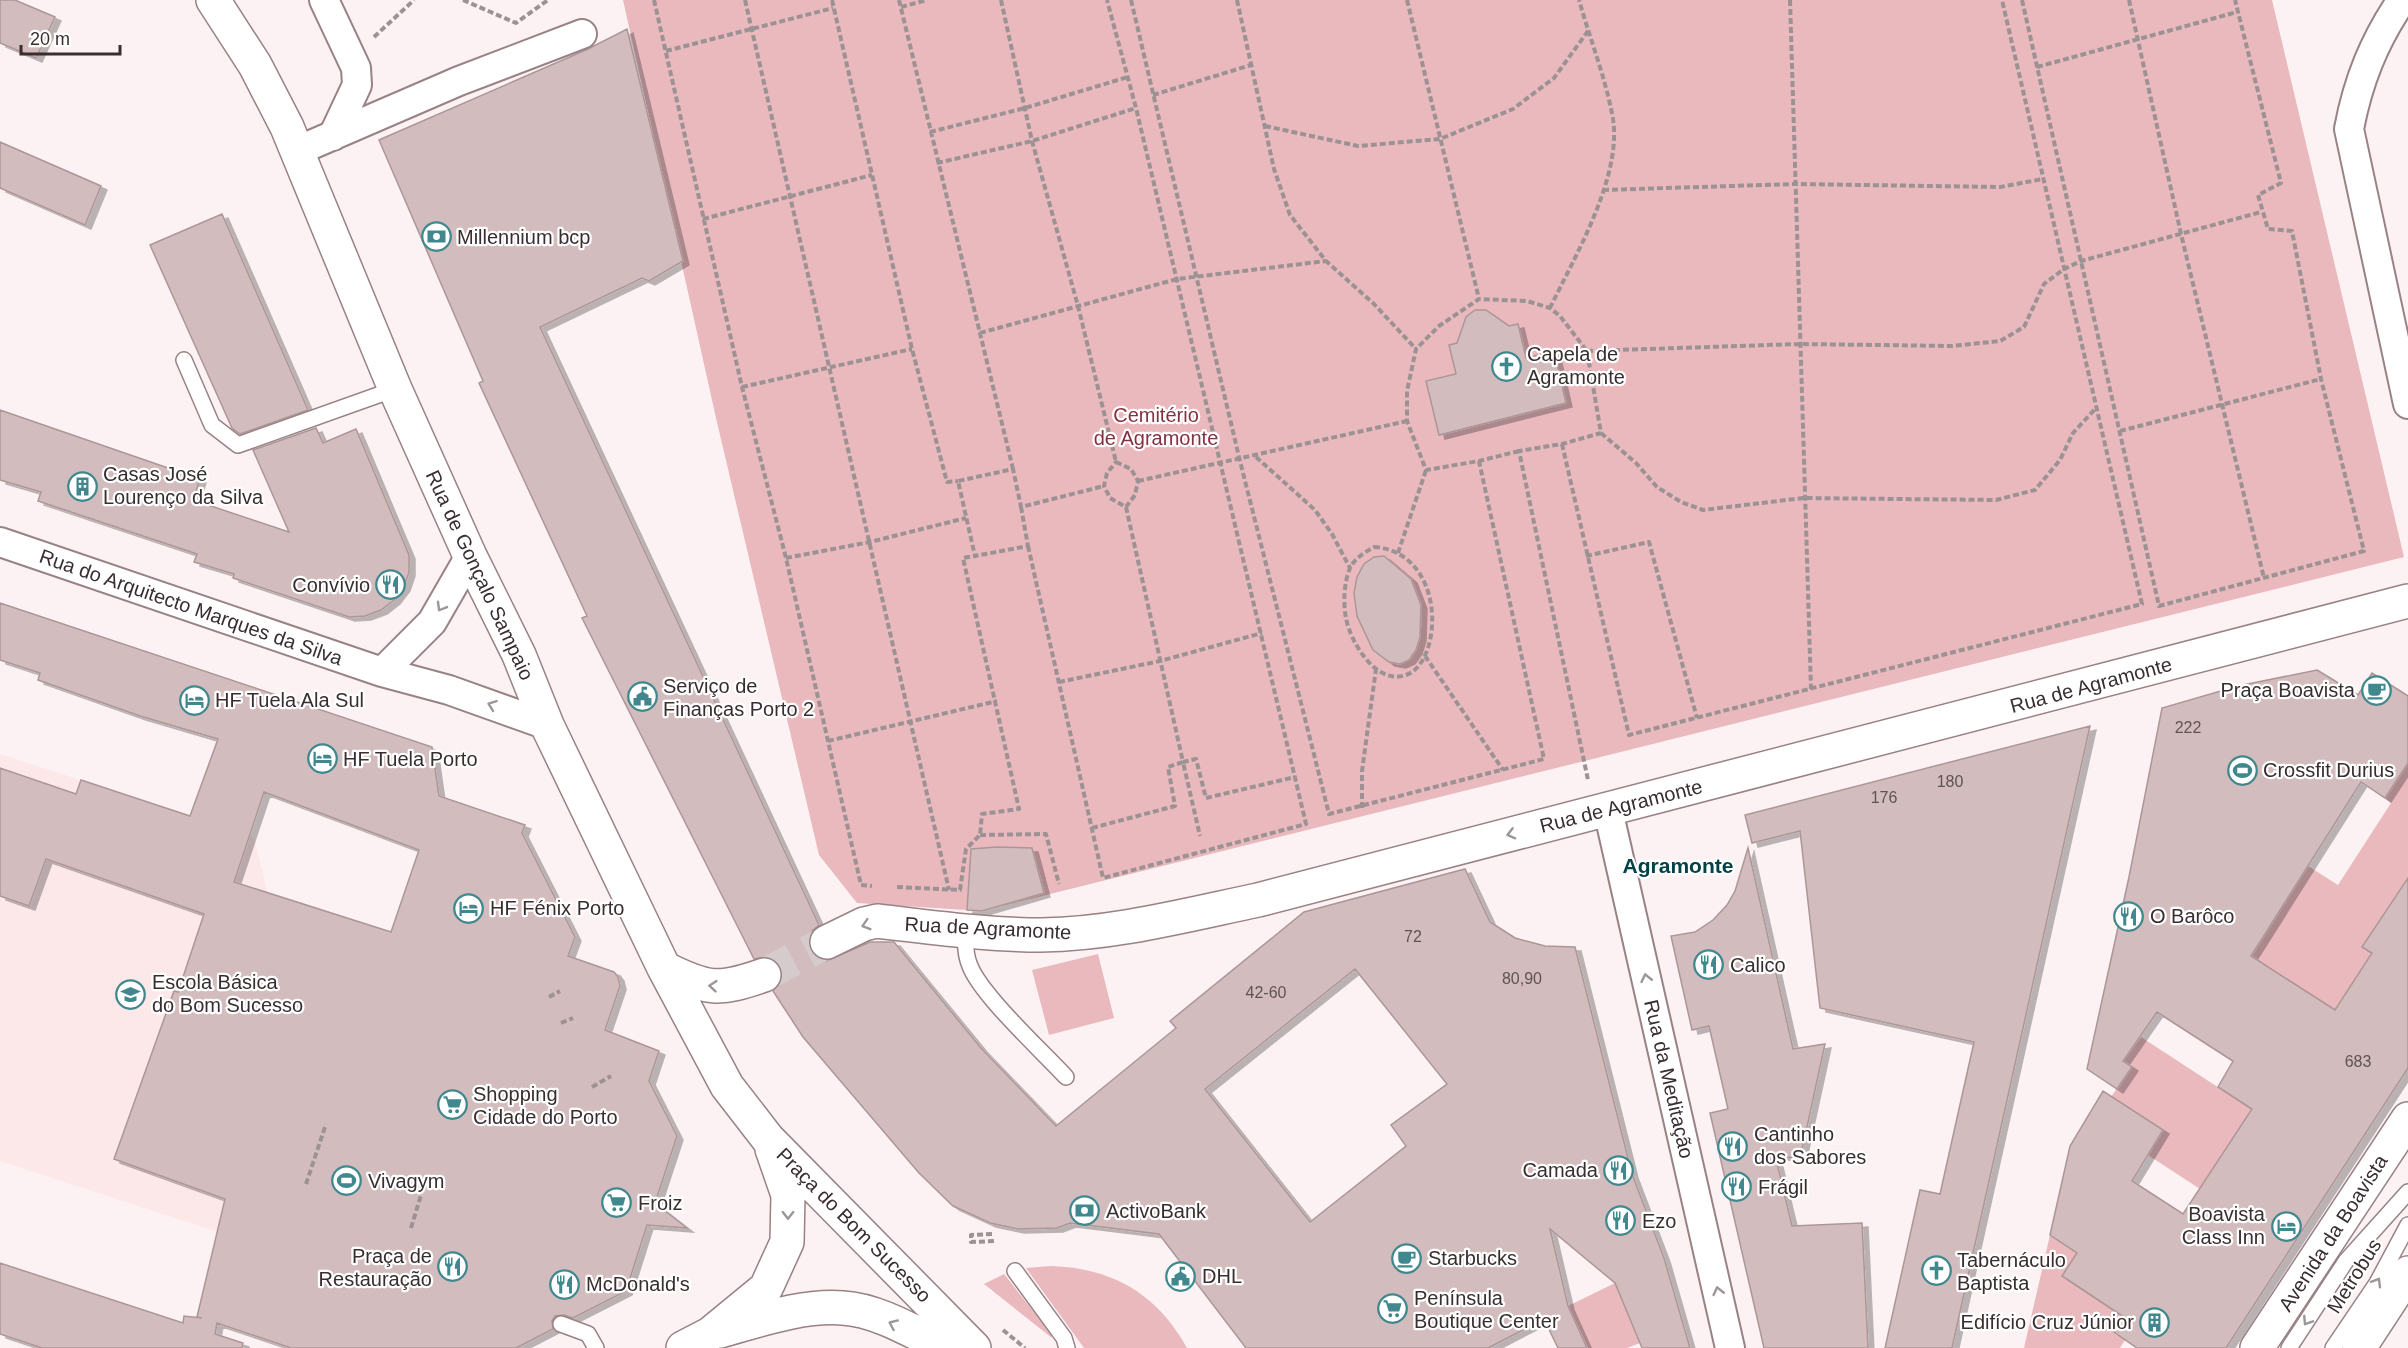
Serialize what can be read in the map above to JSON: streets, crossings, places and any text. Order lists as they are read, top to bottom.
{
  "streets": {
    "street": [
      "Rua de Gonçalo Sampaio",
      "Rua do Arquitecto Marques da Silva",
      "Rua de Agramonte",
      "Rua da Meditação",
      "Praça do Bom Sucesso",
      "Avenida da Boavista"
    ],
    "lane": ["Metrobus"]
  },
  "crossings": [
    ["Rua de Gonçalo Sampaio", "Rua do Arquitecto Marques da Silva"],
    ["Rua de Gonçalo Sampaio", "Praça do Bom Sucesso"],
    ["Rua de Agramonte", "Rua da Meditação"]
  ],
  "one_way": ["Rua de Agramonte", "Rua da Meditação"],
  "districts": ["Agramonte"],
  "parks": ["Cemitério de Agramonte"],
  "places": {
    "bank": ["Millennium bcp", "ActivoBank"],
    "church": ["Capela de Agramonte", "Tabernáculo Baptista"],
    "building": ["Casas José Lourenço da Silva", "Edifício Cruz Júnior"],
    "restaurant": [
      "Convívio",
      "O Barôco",
      "Calico",
      "Cantinho dos Sabores",
      "Camada",
      "Frágil",
      "Ezo",
      "Praça de Restauração",
      "McDonald's"
    ],
    "cafe": ["Praça Boavista", "Starbucks"],
    "public building": ["Serviço de Finanças Porto 2", "DHL"],
    "hotel": [
      "HF Tuela Ala Sul",
      "HF Tuela Porto",
      "HF Fénix Porto",
      "Boavista Class Inn"
    ],
    "sports": ["Crossfit Durius", "Vivagym"],
    "school or university": ["Escola Básica do Bom Sucesso"],
    "supermarket": ["Shopping Cidade do Porto", "Froiz", "Península Boutique Center"]
  },
  "house_numbers": [
    "222",
    "180",
    "176",
    "72",
    "80,90",
    "42-60",
    "683"
  ],
  "scale_bar": "20 m"
}
